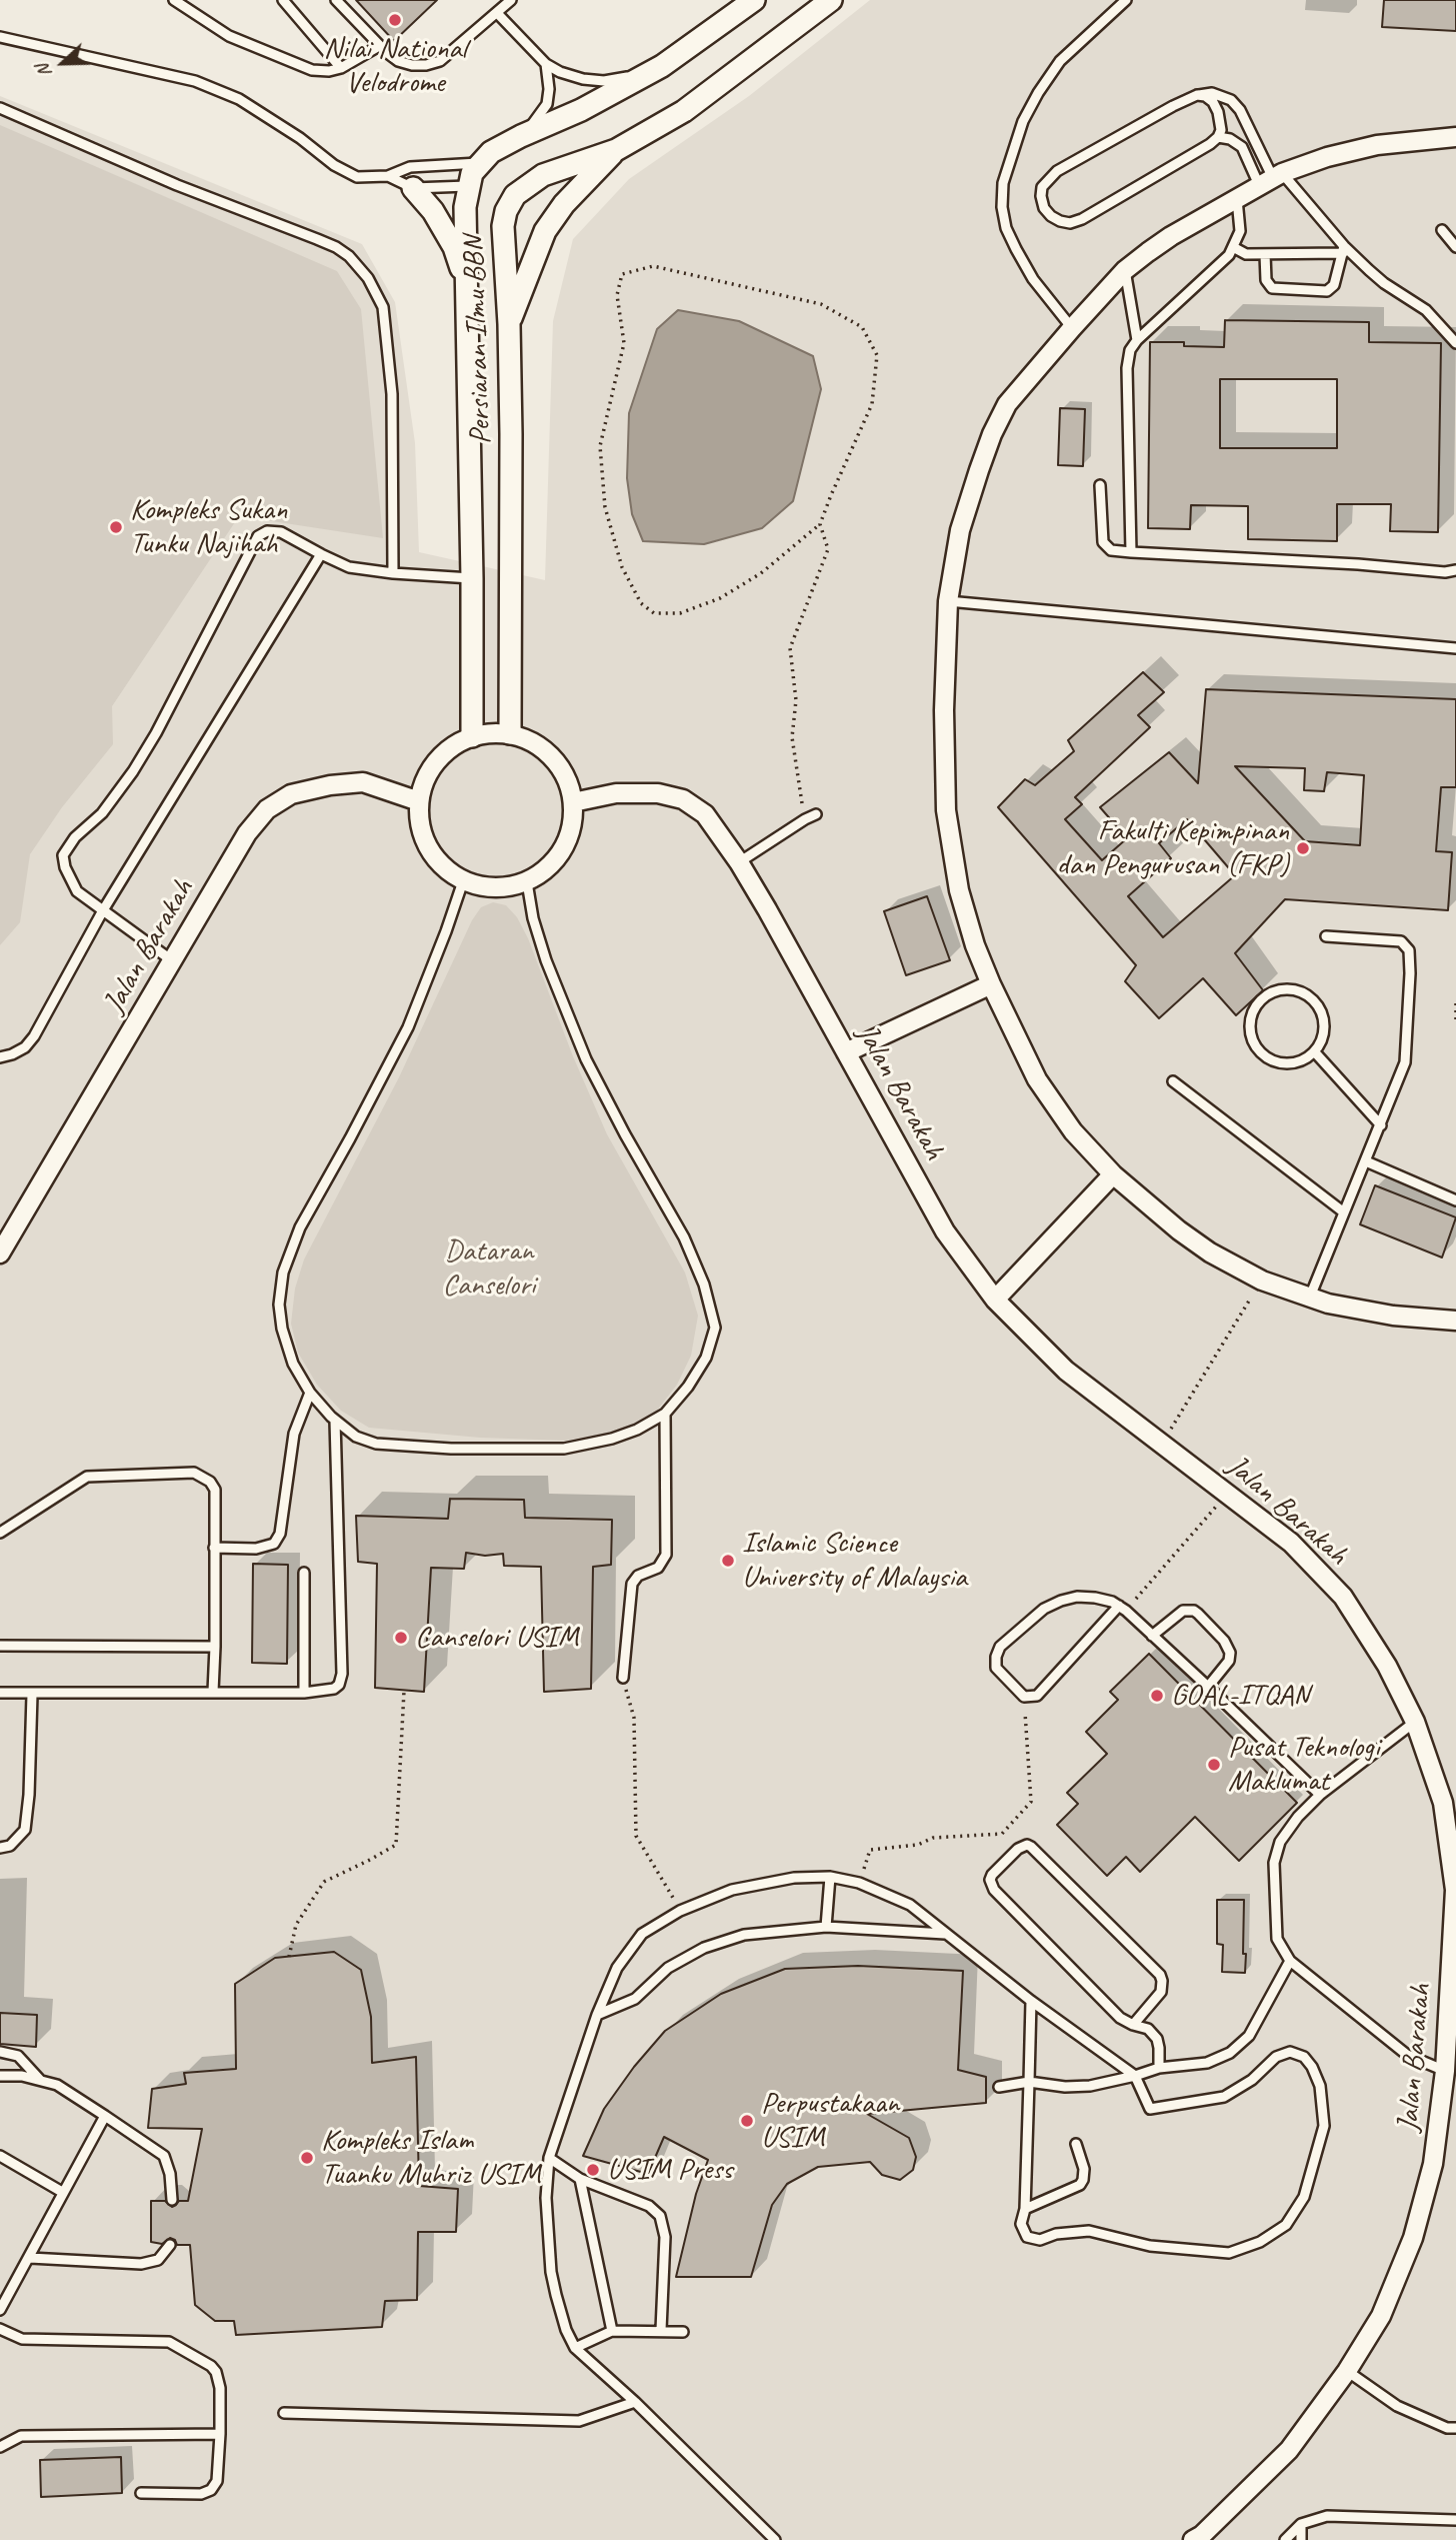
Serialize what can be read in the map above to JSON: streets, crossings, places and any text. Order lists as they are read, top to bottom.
{
  "streets": {
    "street": ["Persiaran Ilmu BBN", "Jalan Barakah"]
  },
  "crossings": [
    ["Persiaran Ilmu BBN", "Jalan Barakah"]
  ],
  "parks": ["Dataran Canselori"],
  "places": [
    "Nilai National Velodrome",
    "Kompleks Sukan Tunku Najihah",
    "Fakulti Kepimpinan dan Pengurusan (FKP)",
    "Islamic Science University of Malaysia",
    "Canselori USIM",
    "GOAL-ITQAN",
    "Pusat Teknologi Maklumat",
    "Perpustakaan USIM",
    "Kompleks Islam Tuanku Muhriz USIM",
    "USIM Press"
  ],
  "north": "left"
}
